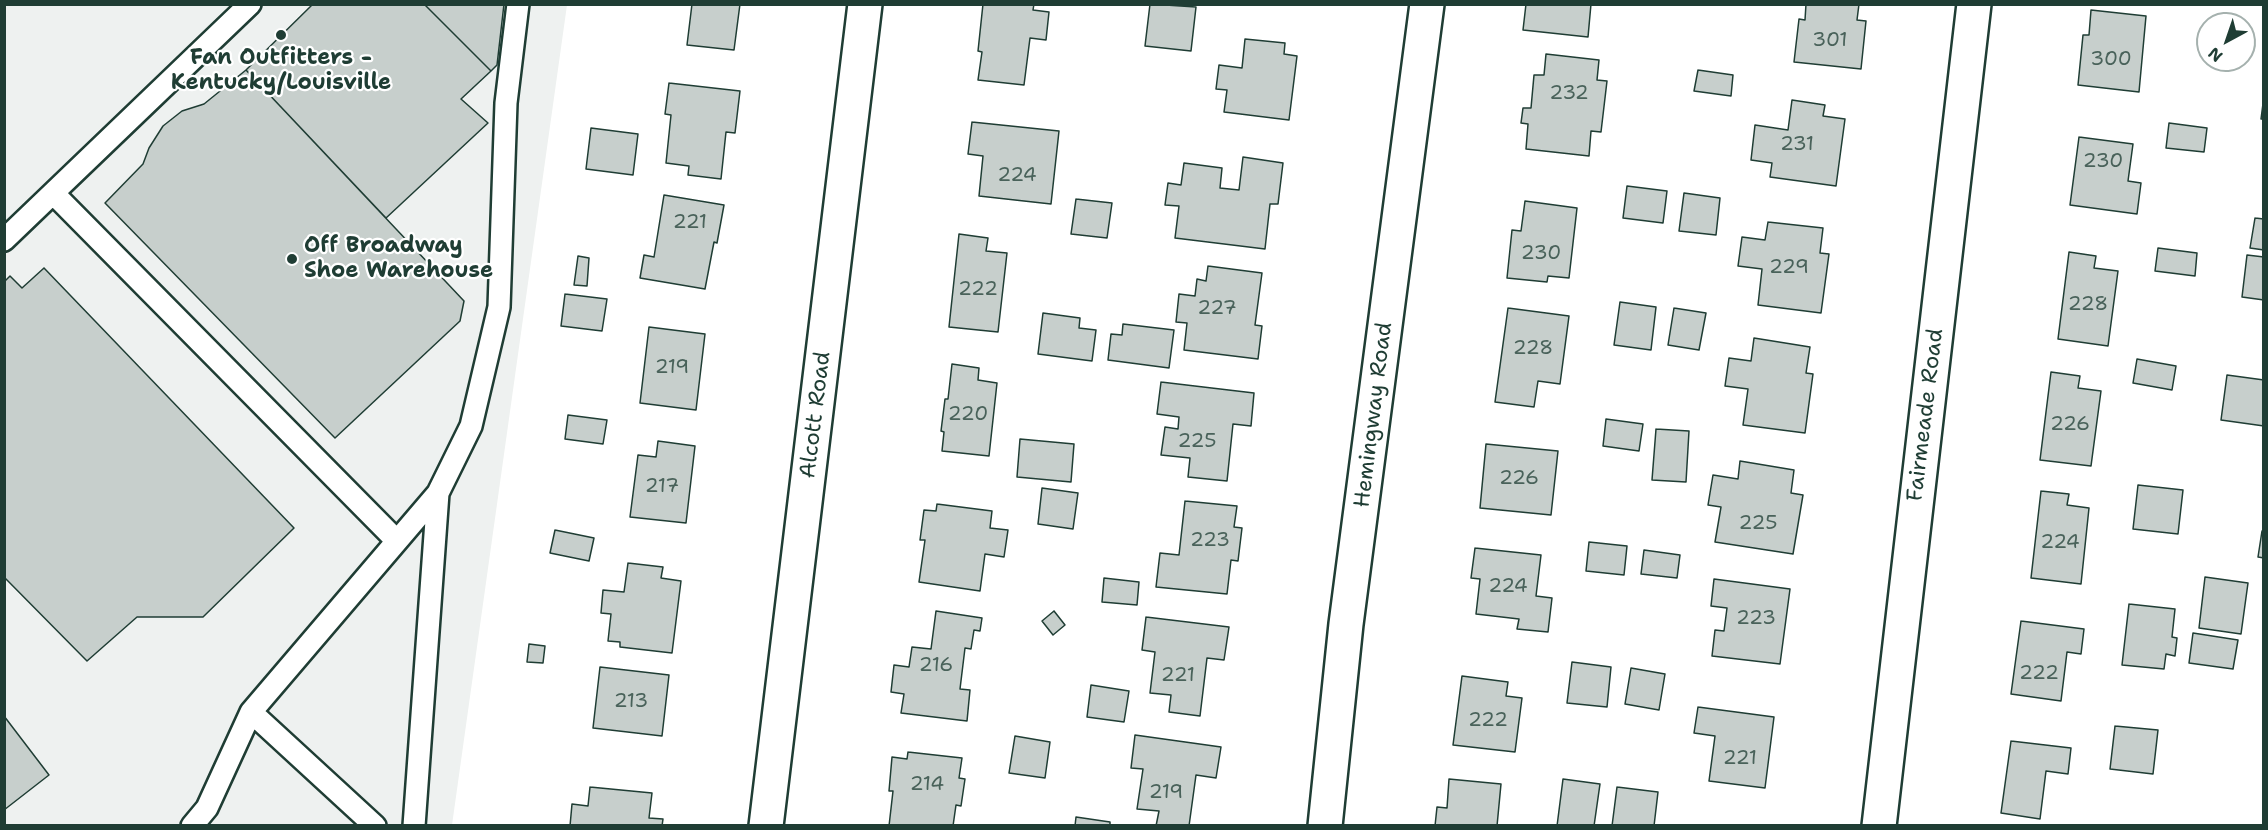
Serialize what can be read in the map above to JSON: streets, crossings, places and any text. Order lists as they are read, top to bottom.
{
  "streets": {
    "street": ["Alcott Road", "Hemingway Road", "Fairmeade Road"]
  },
  "places": ["Fan Outfitters - Kentucky/Louisville", "Off Broadway Shoe Warehouse"],
  "house_numbers": [
    "301",
    "300",
    "232",
    "231",
    "230",
    "224",
    "221",
    "230",
    "229",
    "222",
    "228",
    "227",
    "228",
    "219",
    "220",
    "226",
    "225",
    "226",
    "217",
    "225",
    "223",
    "224",
    "224",
    "223",
    "216",
    "222",
    "221",
    "213",
    "222",
    "221",
    "214",
    "219"
  ],
  "north": "bottom left"
}
